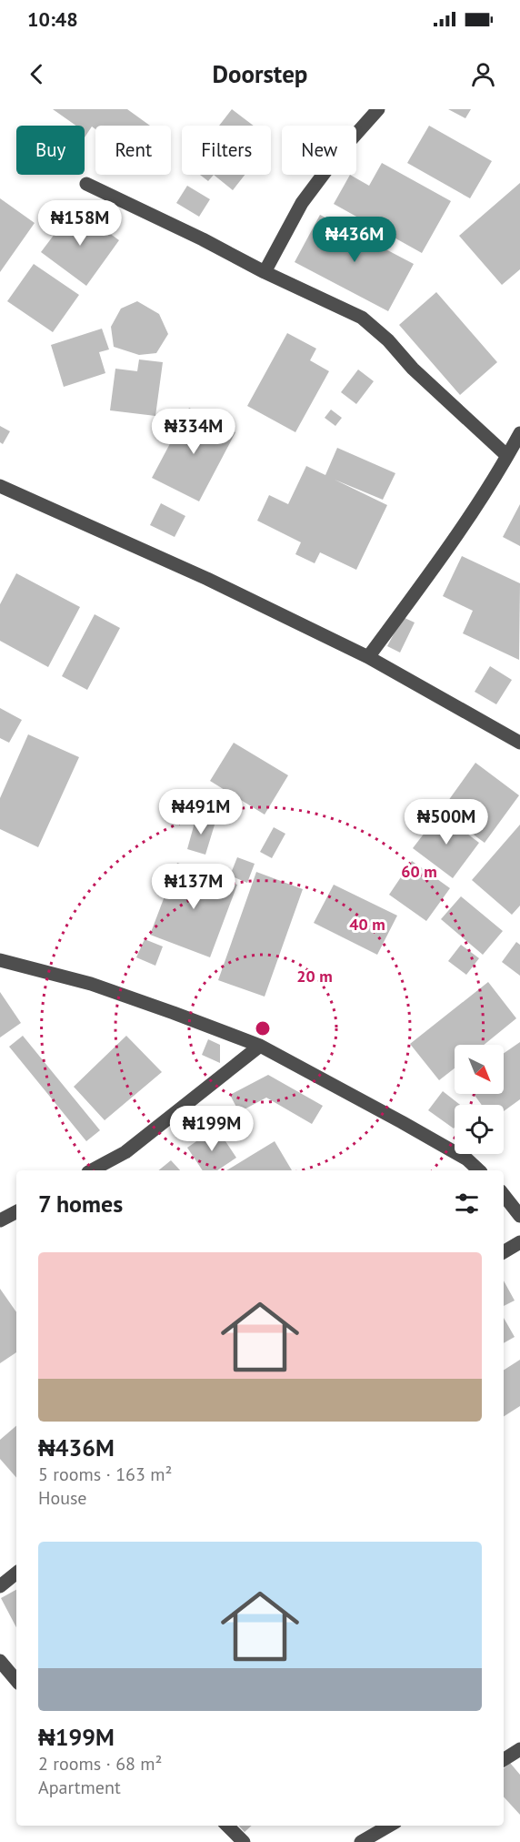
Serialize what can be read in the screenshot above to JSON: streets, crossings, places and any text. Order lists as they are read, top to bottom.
{
  "north": "bottom right",
  "page": {
    "status": "10:48",
    "header": "Doorstep",
    "chip": [
      "Buy",
      "Rent",
      "Filters",
      "New"
    ],
    "price": [
      "₦158M",
      "₦436M",
      "₦334M",
      "₦491M",
      "₦500M",
      "₦137M",
      "₦199M"
    ],
    "heading": "7 homes",
    "list": [
      {
        "name": "₦436M",
        "note": "5 rooms · 163 m² · House"
      },
      {
        "name": "₦199M",
        "note": "2 rooms · 68 m² · Apartment"
      }
    ]
  },
  "rings": ["60 m", "40 m", "20 m"]
}
